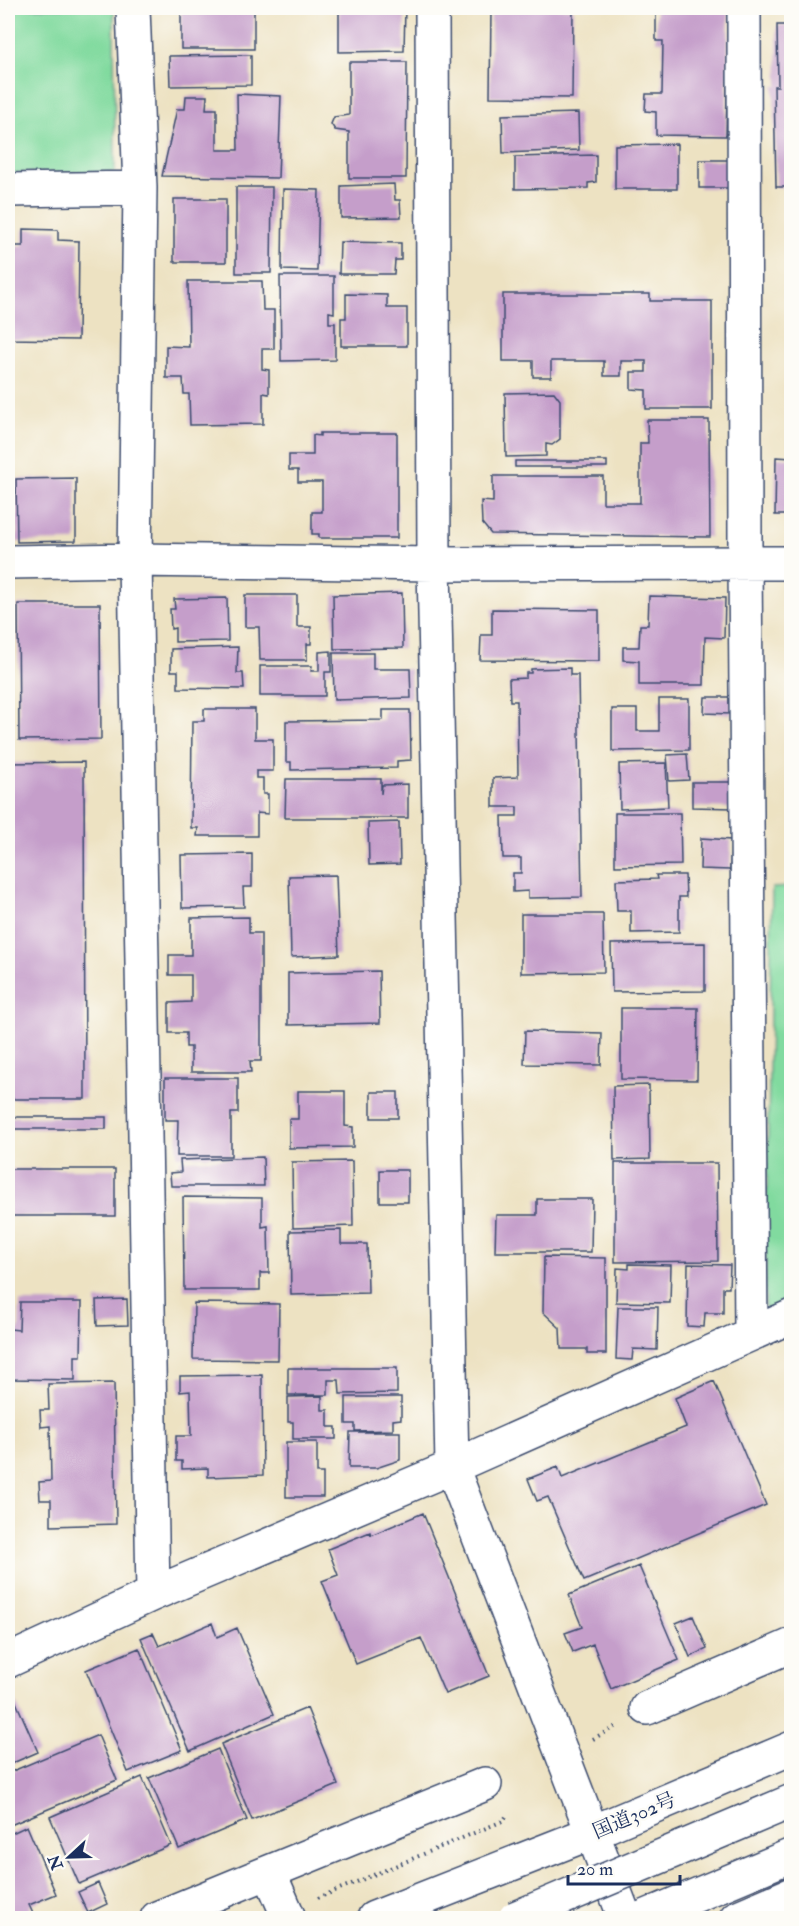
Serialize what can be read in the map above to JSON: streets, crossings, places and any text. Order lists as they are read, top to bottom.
{
  "streets": {
    "main road": ["国道302号"]
  },
  "scale_bar": "20 m",
  "north": "left"
}
